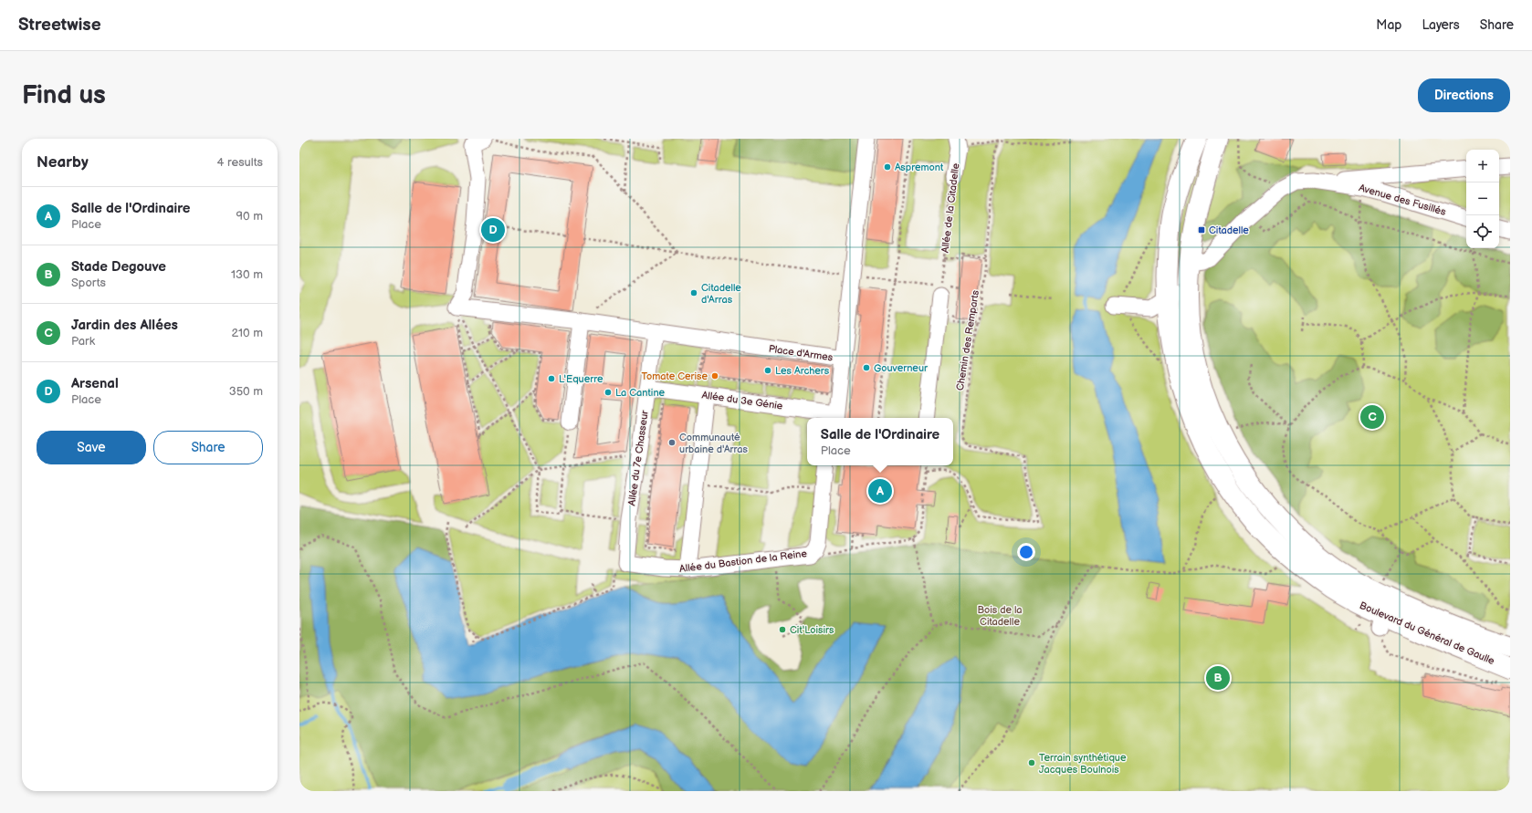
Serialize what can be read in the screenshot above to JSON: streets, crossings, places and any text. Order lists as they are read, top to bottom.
{
  "streets": {
    "main road": ["Boulevard du Général de Gaulle"],
    "street": [
      "Avenue des Fusillés",
      "Allée de la Citadelle",
      "Place d'Armes",
      "Allée du 3e Génie",
      "Allée du 7e Chasseur",
      "Allée du Bastion de la Reine"
    ],
    "path": ["Chemin des Remparts"]
  },
  "crossings": [
    ["Avenue des Fusillés", "Boulevard du Général de Gaulle"],
    ["Place d'Armes", "Allée du 7e Chasseur"],
    ["Allée du 3e Génie", "Allée du 7e Chasseur"],
    ["Allée du 7e Chasseur", "Allée du Bastion de la Reine"]
  ],
  "parks": ["Bois de la Citadelle"],
  "places": {
    "other": [
      "Aspremont",
      "Citadelle d'Arras",
      "Gouverneur",
      "Les Archers",
      "Tomate Cerise",
      "L'Equerre",
      "La Cantine",
      "Communauté urbaine d'Arras",
      "Cit'Loisirs",
      "Terrain synthétique Jacques Boulnois"
    ],
    "transit": ["Citadelle"]
  },
  "page": {
    "header": "Streetwise",
    "nav": ["Map", "Layers", "Share"],
    "buttons": [
      "Directions",
      ["Save", "Share"]
    ],
    "title": "Find us",
    "heading": ["Nearby", "4 results"],
    "map_buttons": ["+", "−"],
    "list": [
      {
        "mark": "A",
        "name": "Salle de l'Ordinaire",
        "note": "Place",
        "value": "90 m"
      },
      {
        "mark": "B",
        "name": "Stade Degouve",
        "note": "Sports",
        "value": "130 m"
      },
      {
        "mark": "C",
        "name": "Jardin des Allées",
        "note": "Park",
        "value": "210 m"
      },
      {
        "mark": "D",
        "name": "Arsenal",
        "note": "Place",
        "value": "350 m"
      }
    ],
    "pins": [
      "D",
      "C",
      "A",
      "B"
    ],
    "popup": ["Salle de l'Ordinaire", "Place"]
  }
}
